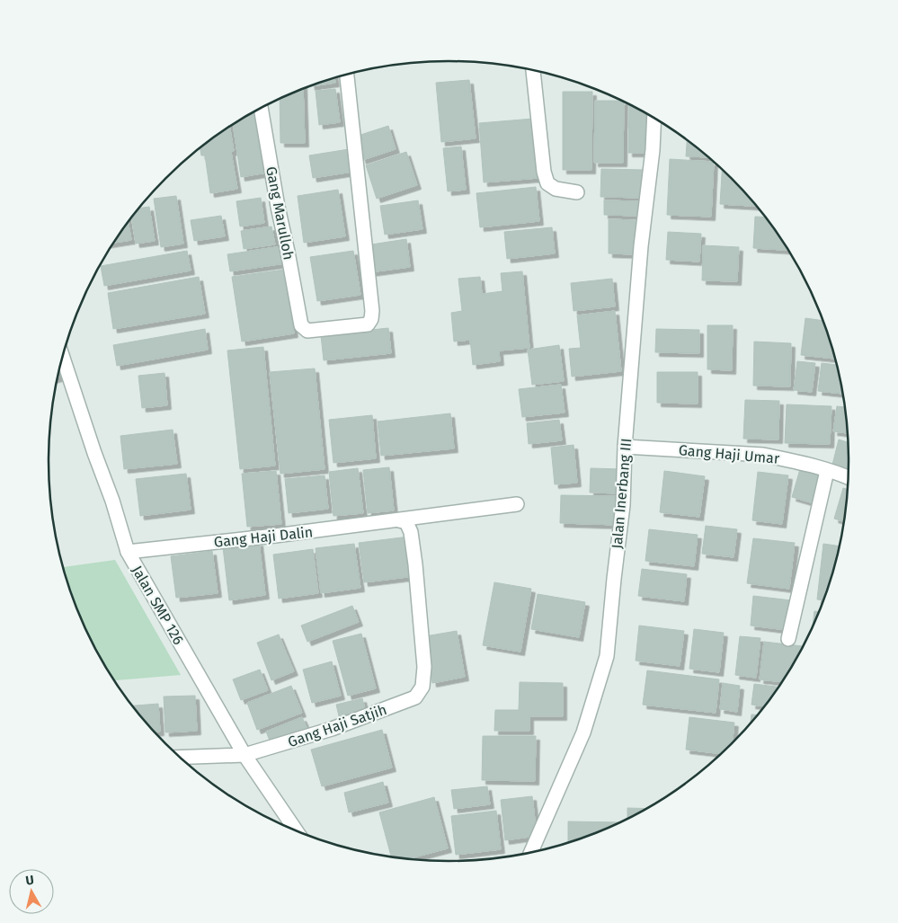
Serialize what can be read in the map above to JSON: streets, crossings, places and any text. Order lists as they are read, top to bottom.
{
  "streets": {
    "street": [
      "Gang Marulloh",
      "Gang Haji Umar",
      "Jalan Inerbang III",
      "Gang Haji Dalin",
      "Jalan SMP 126",
      "Gang Haji Satjih"
    ]
  },
  "crossings": [
    ["Gang Haji Umar", "Jalan Inerbang III"],
    ["Gang Haji Dalin", "Jalan SMP 126"],
    ["Gang Haji Dalin", "Gang Haji Satjih"],
    ["Jalan SMP 126", "Gang Haji Satjih"]
  ],
  "north": "top"
}
